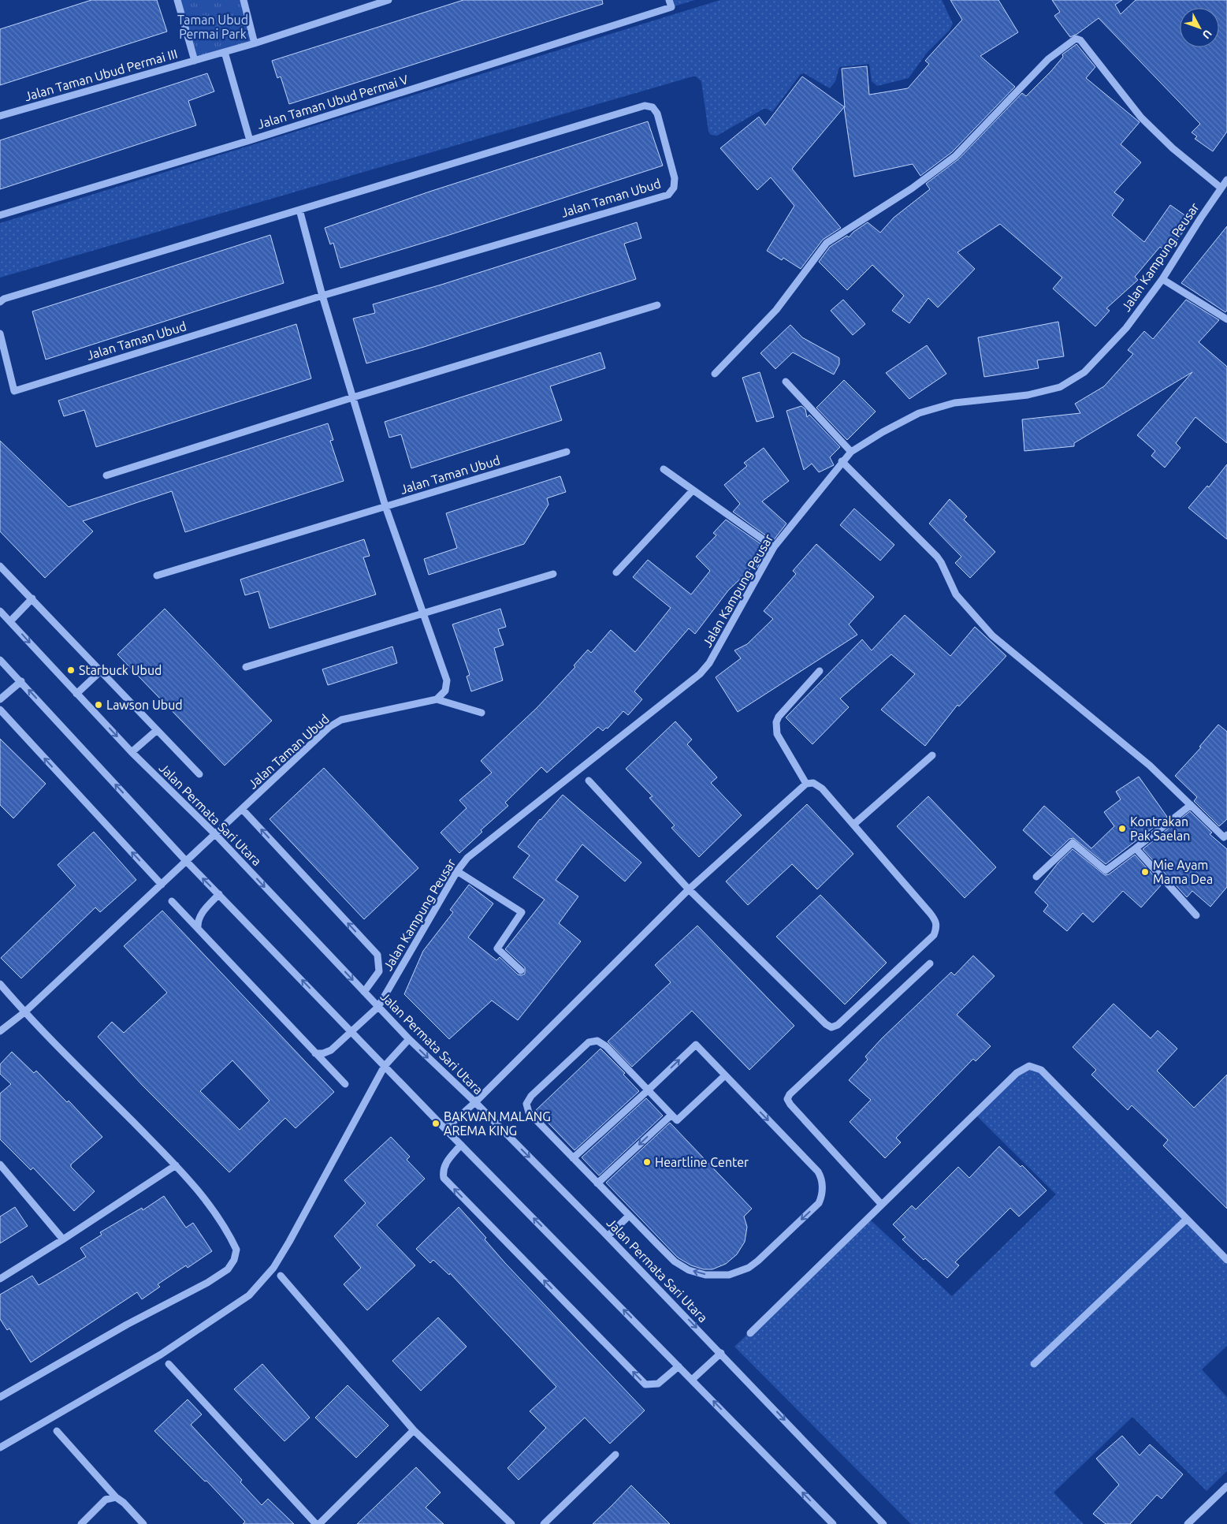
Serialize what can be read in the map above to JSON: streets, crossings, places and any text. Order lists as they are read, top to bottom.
{
  "streets": {
    "street": [
      "Jalan Taman Ubud Permai III",
      "Jalan Taman Ubud Permai V",
      "Jalan Taman Ubud",
      "Jalan Kampung Peusar",
      "Jalan Permata Sari Utara"
    ]
  },
  "crossings": [
    ["Jalan Taman Ubud", "Jalan Permata Sari Utara"],
    ["Jalan Kampung Peusar", "Jalan Permata Sari Utara"]
  ],
  "parks": ["Taman Ubud Permai Park"],
  "places": [
    "Starbuck Ubud",
    "Lawson Ubud",
    "Kontrakan Pak Saelan",
    "Mie Ayam Mama Dea",
    "BAKWAN MALANG AREMA KING",
    "Heartline Center"
  ],
  "north": "bottom right"
}
